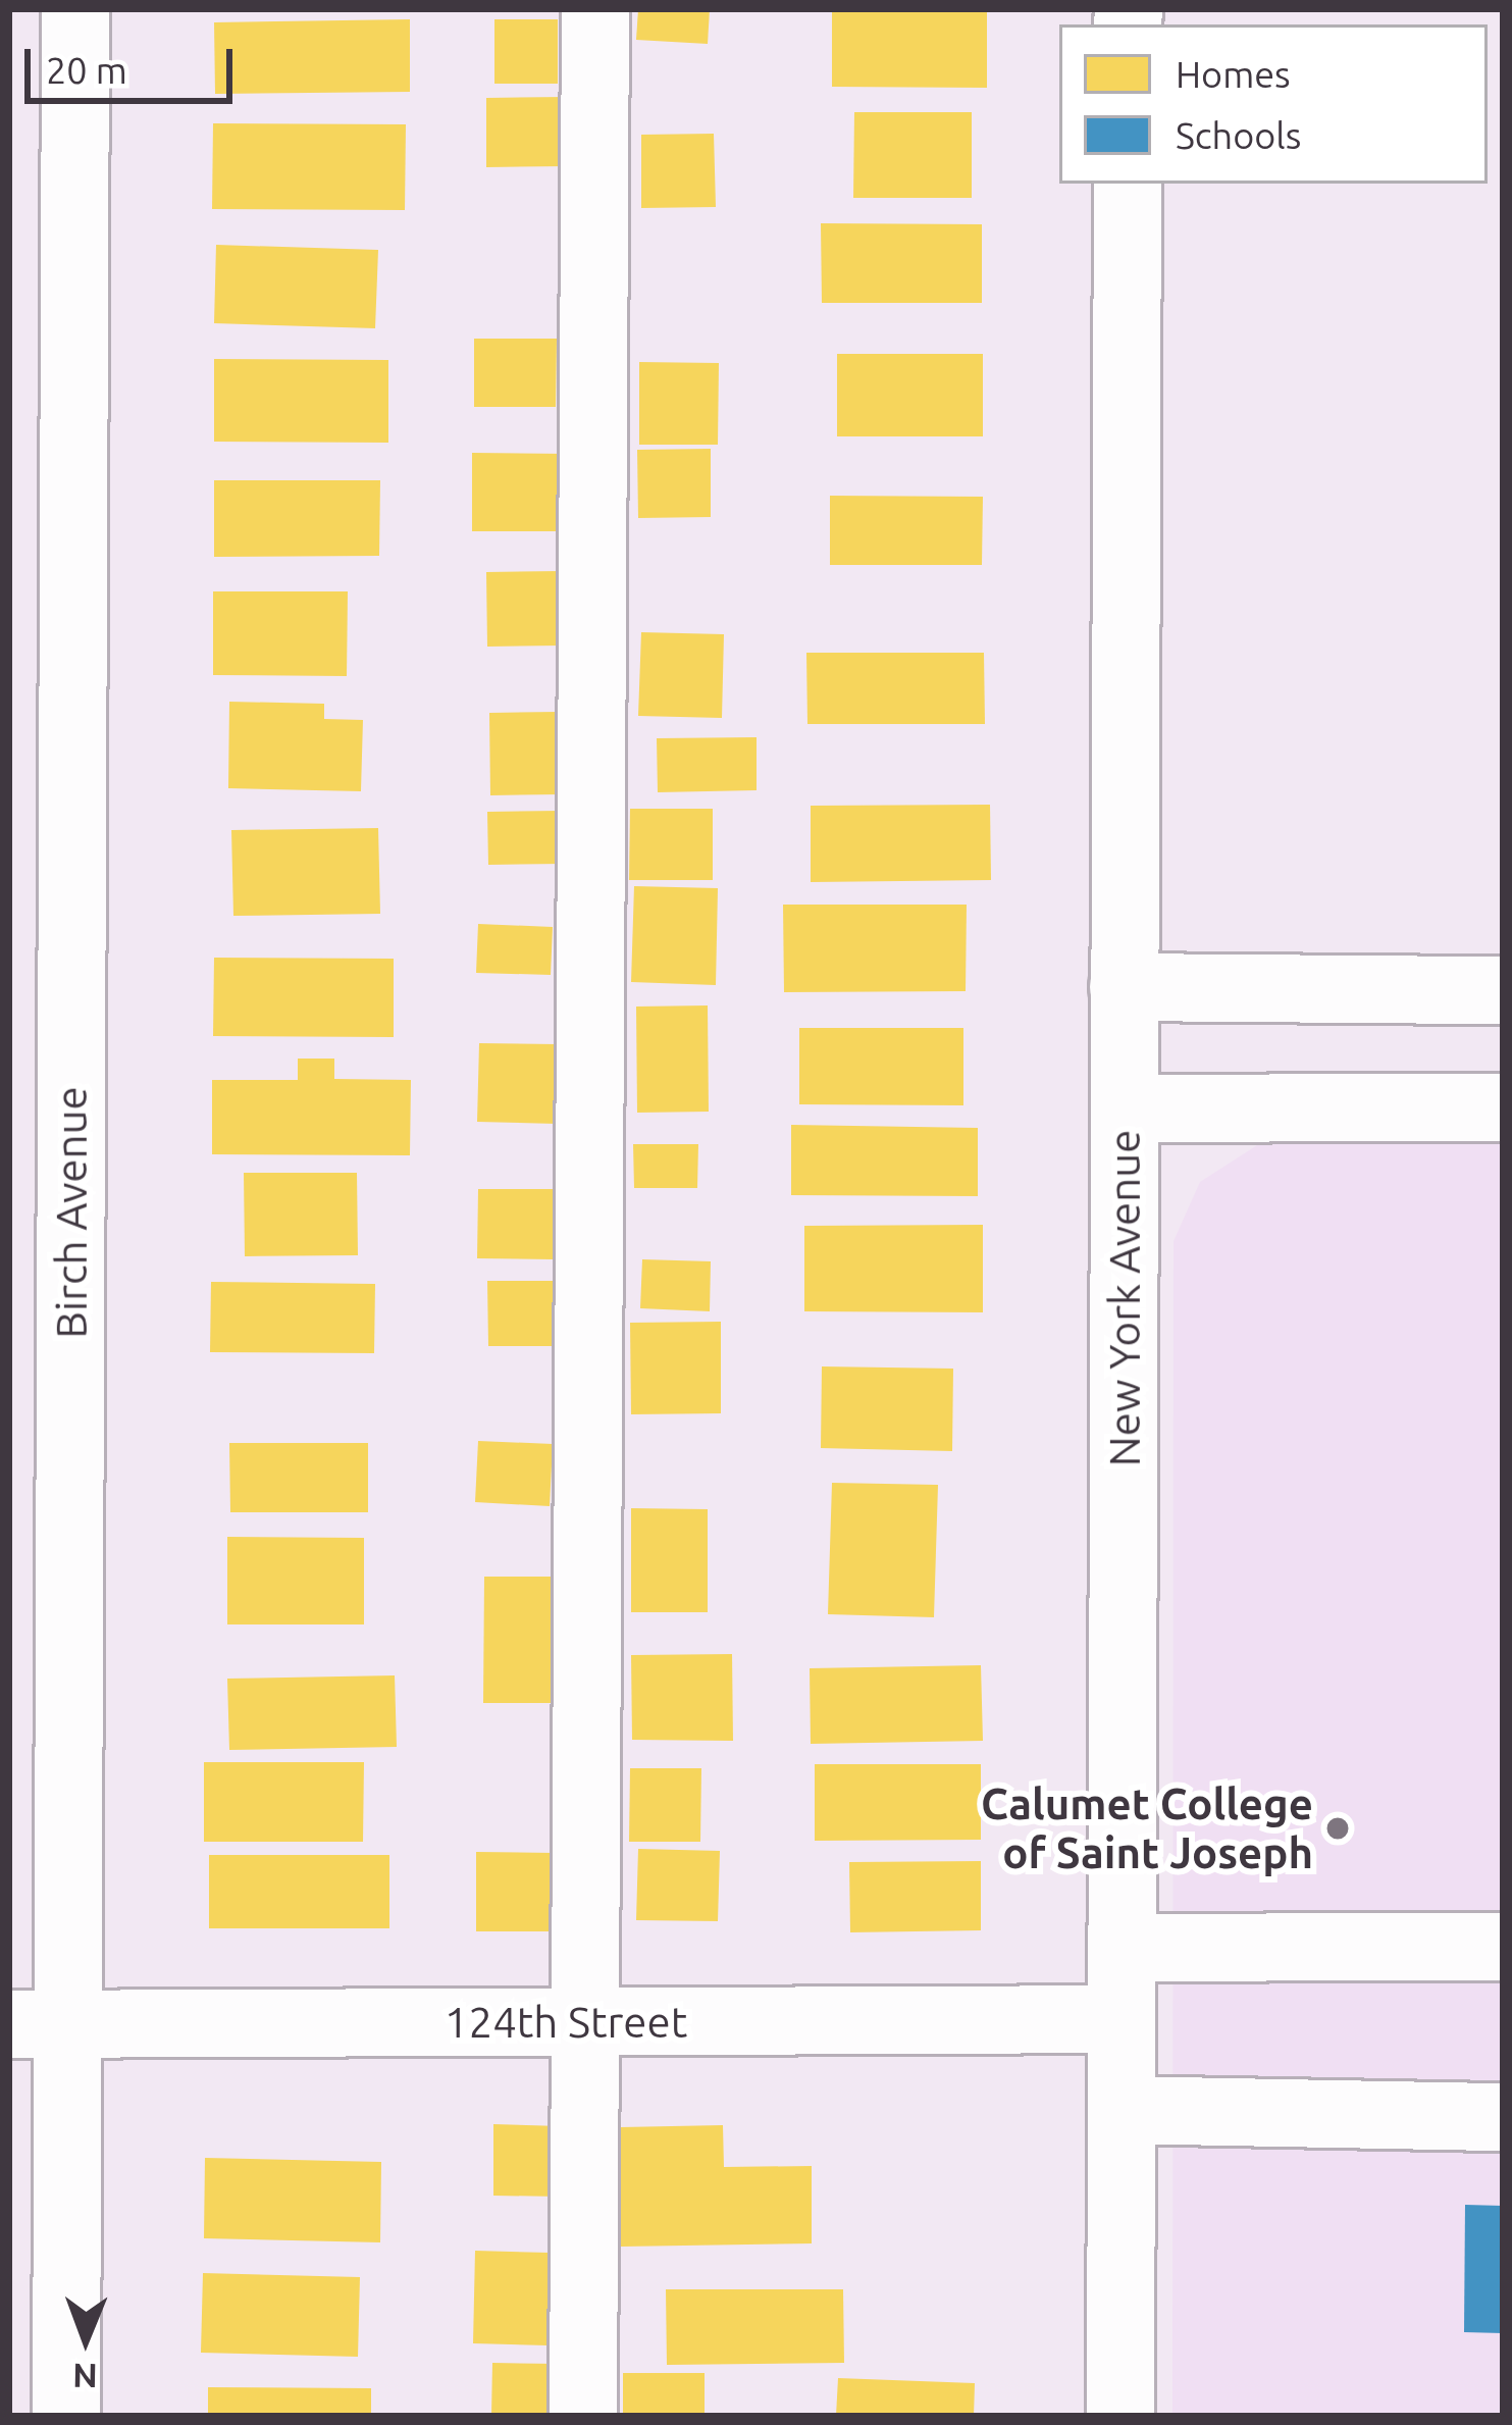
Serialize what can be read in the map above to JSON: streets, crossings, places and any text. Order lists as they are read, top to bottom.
{
  "streets": {
    "street": ["Birch Avenue", "New York Avenue", "124th Street"]
  },
  "crossings": [
    ["Birch Avenue", "124th Street"],
    ["New York Avenue", "124th Street"]
  ],
  "places": ["Calumet College of Saint Joseph"],
  "legend": ["Homes", "Schools"],
  "scale_bar": "20 m",
  "north": "bottom"
}
